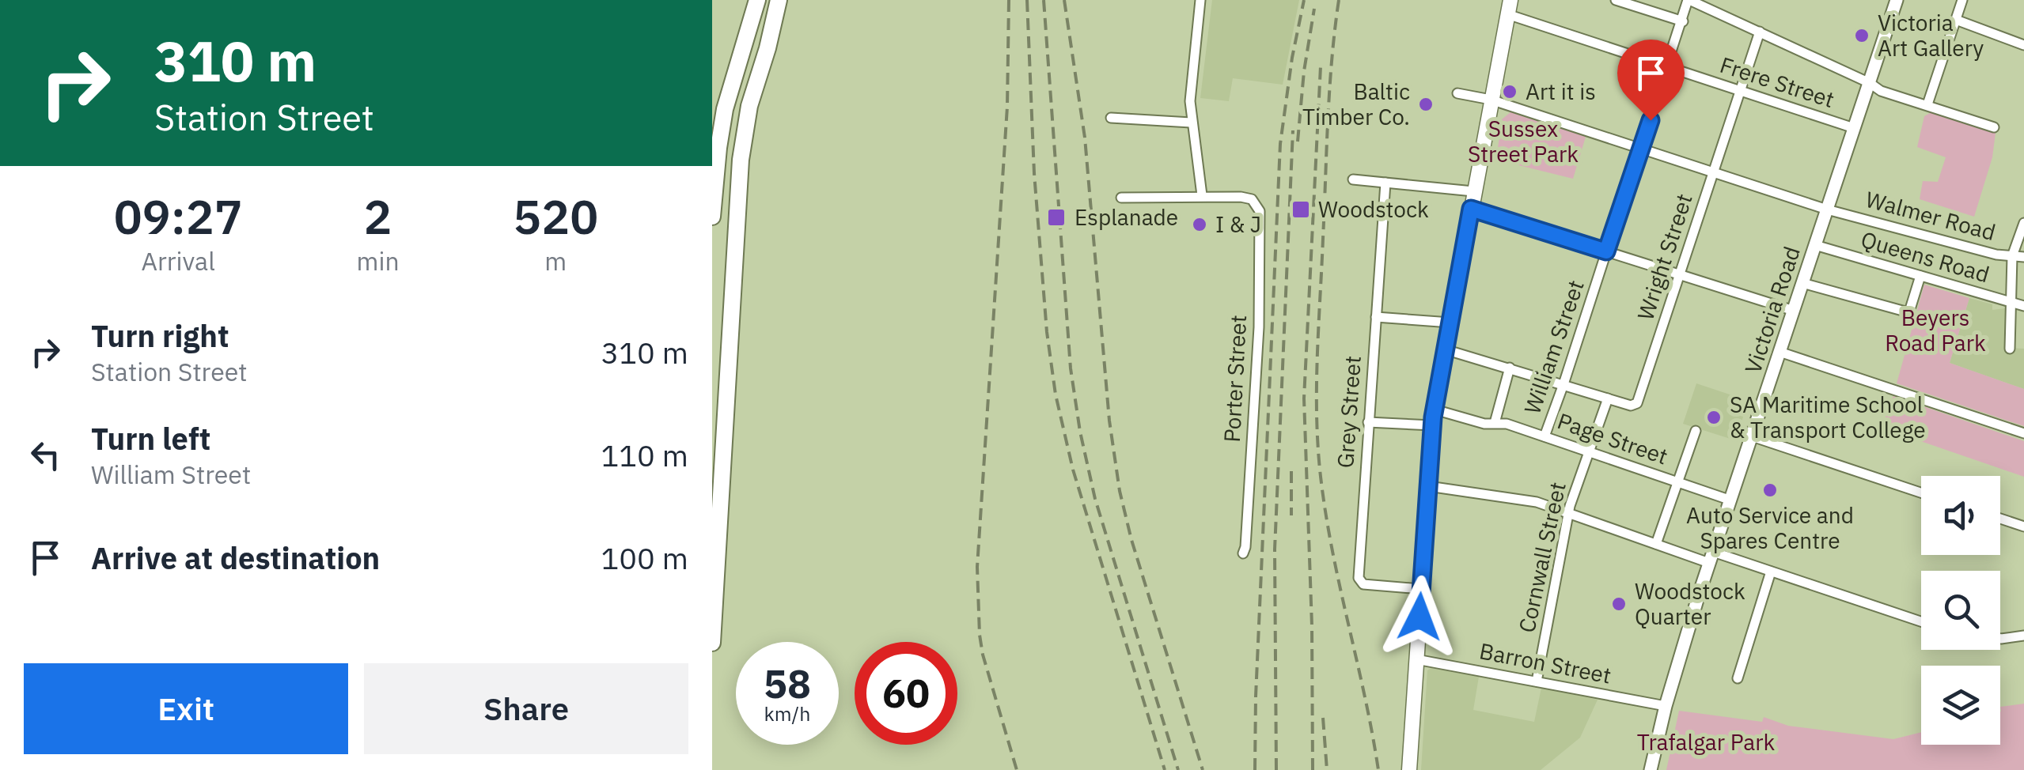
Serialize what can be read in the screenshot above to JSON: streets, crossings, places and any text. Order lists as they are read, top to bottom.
{
  "streets": {
    "main road": ["Victoria Road"],
    "street": [
      "Frere Street",
      "Walmer Road",
      "Wright Street",
      "Queens Road",
      "William Street",
      "Porter Street",
      "Grey Street",
      "Page Street",
      "Cornwall Street",
      "Barron Street"
    ]
  },
  "crossings": [
    ["Frere Street", "Wright Street"],
    ["Frere Street", "Victoria Road"],
    ["Frere Street", "William Street"],
    ["Walmer Road", "Wright Street"],
    ["Walmer Road", "Victoria Road"],
    ["Walmer Road", "William Street"],
    ["Wright Street", "Cornwall Street"],
    ["Queens Road", "Victoria Road"],
    ["Victoria Road", "Page Street"],
    ["Victoria Road", "Barron Street"],
    ["William Street", "Page Street"],
    ["Page Street", "Cornwall Street"],
    ["Cornwall Street", "Barron Street"]
  ],
  "parks": ["Sussex Street Park", "Beyers Road Park", "Trafalgar Park"],
  "places": {
    "other": [
      "Victoria Art Gallery",
      "Art it is",
      "Baltic Timber Co.",
      "I & J",
      "SA Maritime School & Transport College",
      "Auto Service and Spares Centre",
      "Woodstock Quarter"
    ],
    "transit": ["Woodstock", "Esplanade"]
  },
  "page": {
    "turn": ["310 m", "Station Street"],
    "eta": [
      "09:27",
      "Arrival",
      "2",
      "min",
      "520",
      "m"
    ],
    "list": [
      {
        "name": "Turn right",
        "note": "Station Street",
        "value": "310 m"
      },
      {
        "name": "Turn left",
        "note": "William Street",
        "value": "110 m"
      },
      {
        "name": "Arrive at destination",
        "value": "100 m"
      }
    ],
    "speed": "58 km/h",
    "limit": "60",
    "buttons": ["Exit", "Share"]
  }
}
